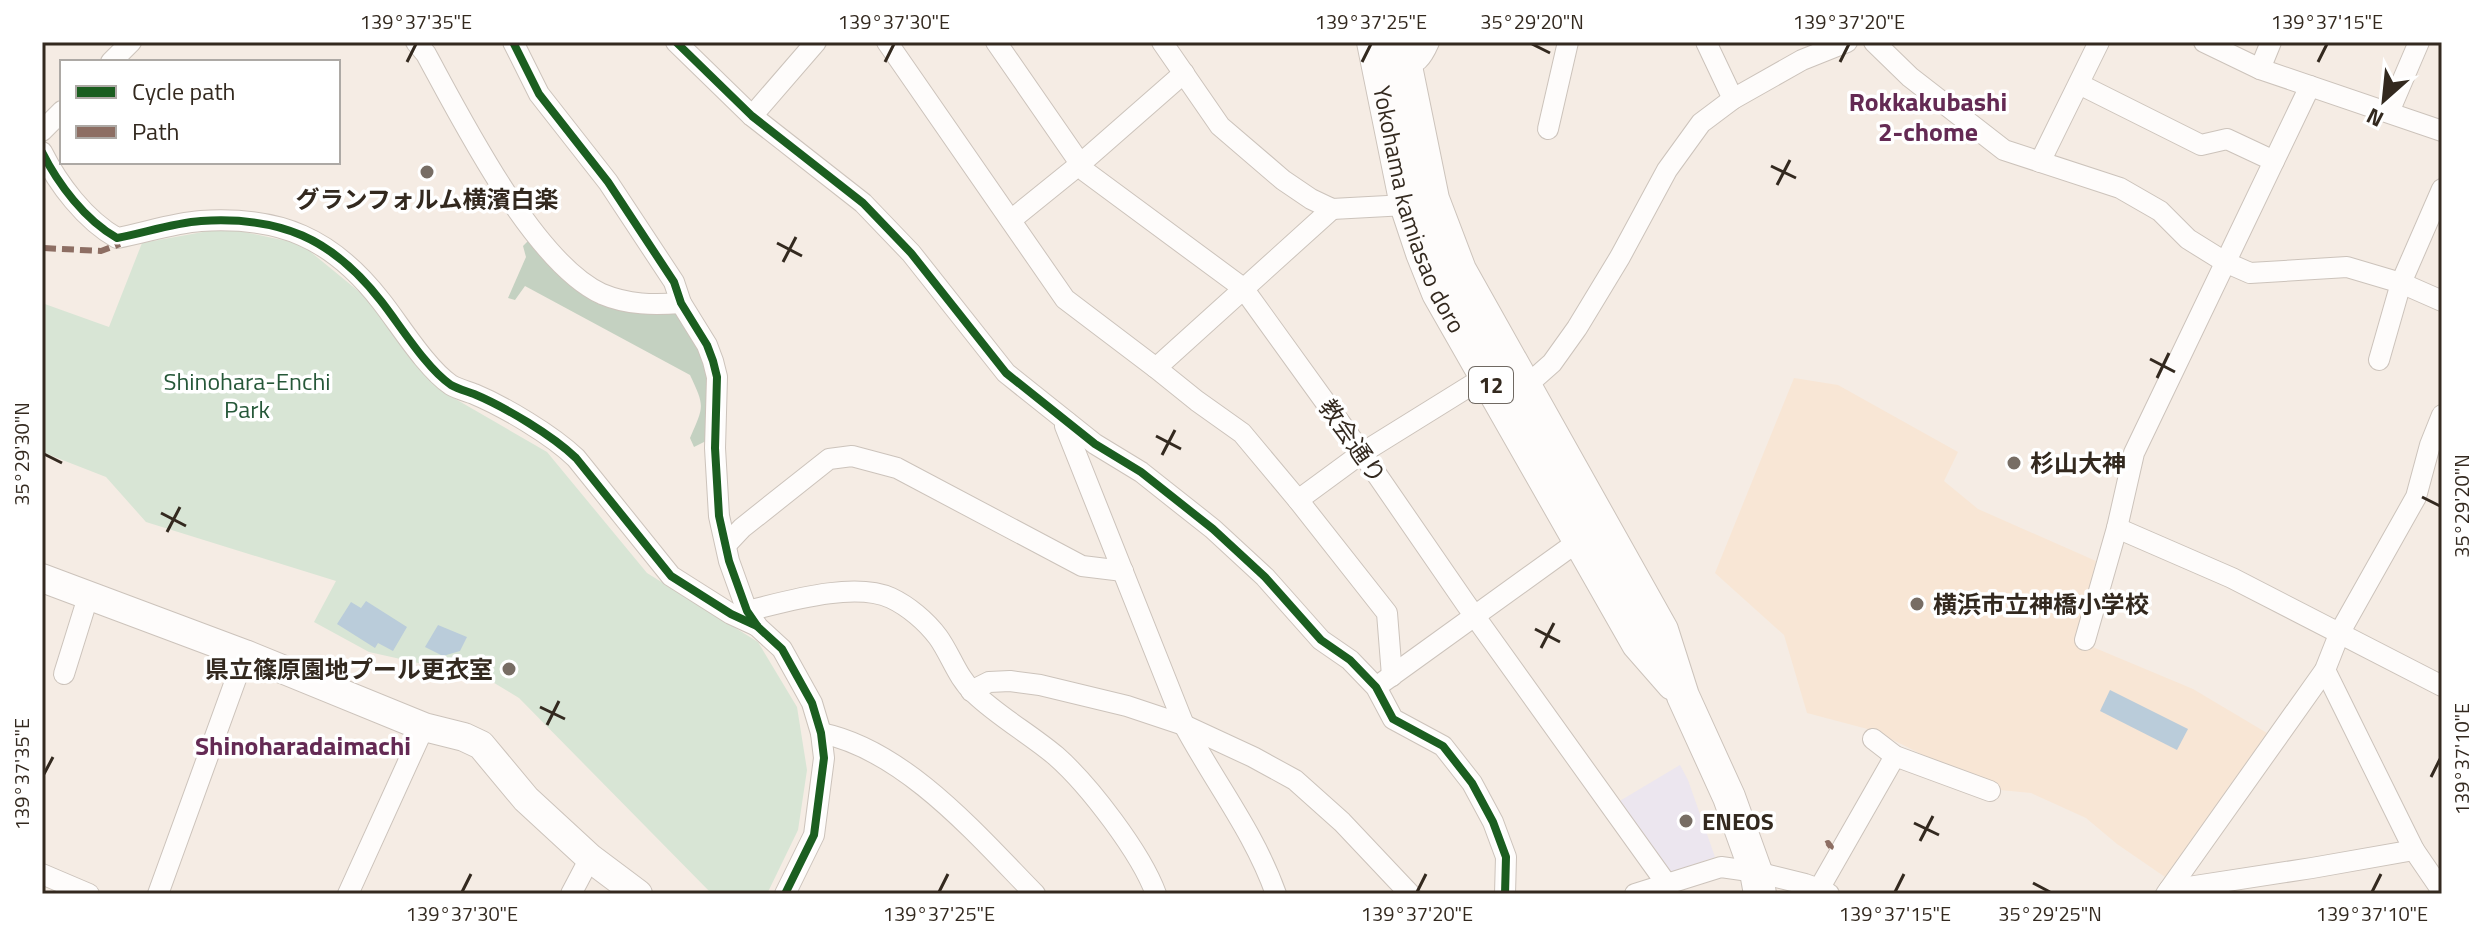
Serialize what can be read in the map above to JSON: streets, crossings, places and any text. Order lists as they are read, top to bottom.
{
  "streets": {
    "main road": ["Yokohama kamiasao doro", "12"],
    "street": ["教会通り"]
  },
  "districts": ["Rokkakubashi 2-chome", "Shinoharadaimachi"],
  "parks": ["Shinohara-Enchi Park"],
  "places": [
    "グランフォルム横濱白楽",
    "杉山大神",
    "横浜市立神橋小学校",
    "県立篠原園地プール更衣室",
    "ENEOS"
  ],
  "legend": ["Cycle path", "Path"],
  "north": "bottom left",
  "coordinates": [
    "139°37'35\"E",
    "139°37'30\"E",
    "139°37'25\"E",
    "35°29'20\"N",
    "139°37'20\"E",
    "139°37'15\"E",
    "35°29'30\"N",
    "139°37'10\"E",
    "35°29'25\"N"
  ]
}
